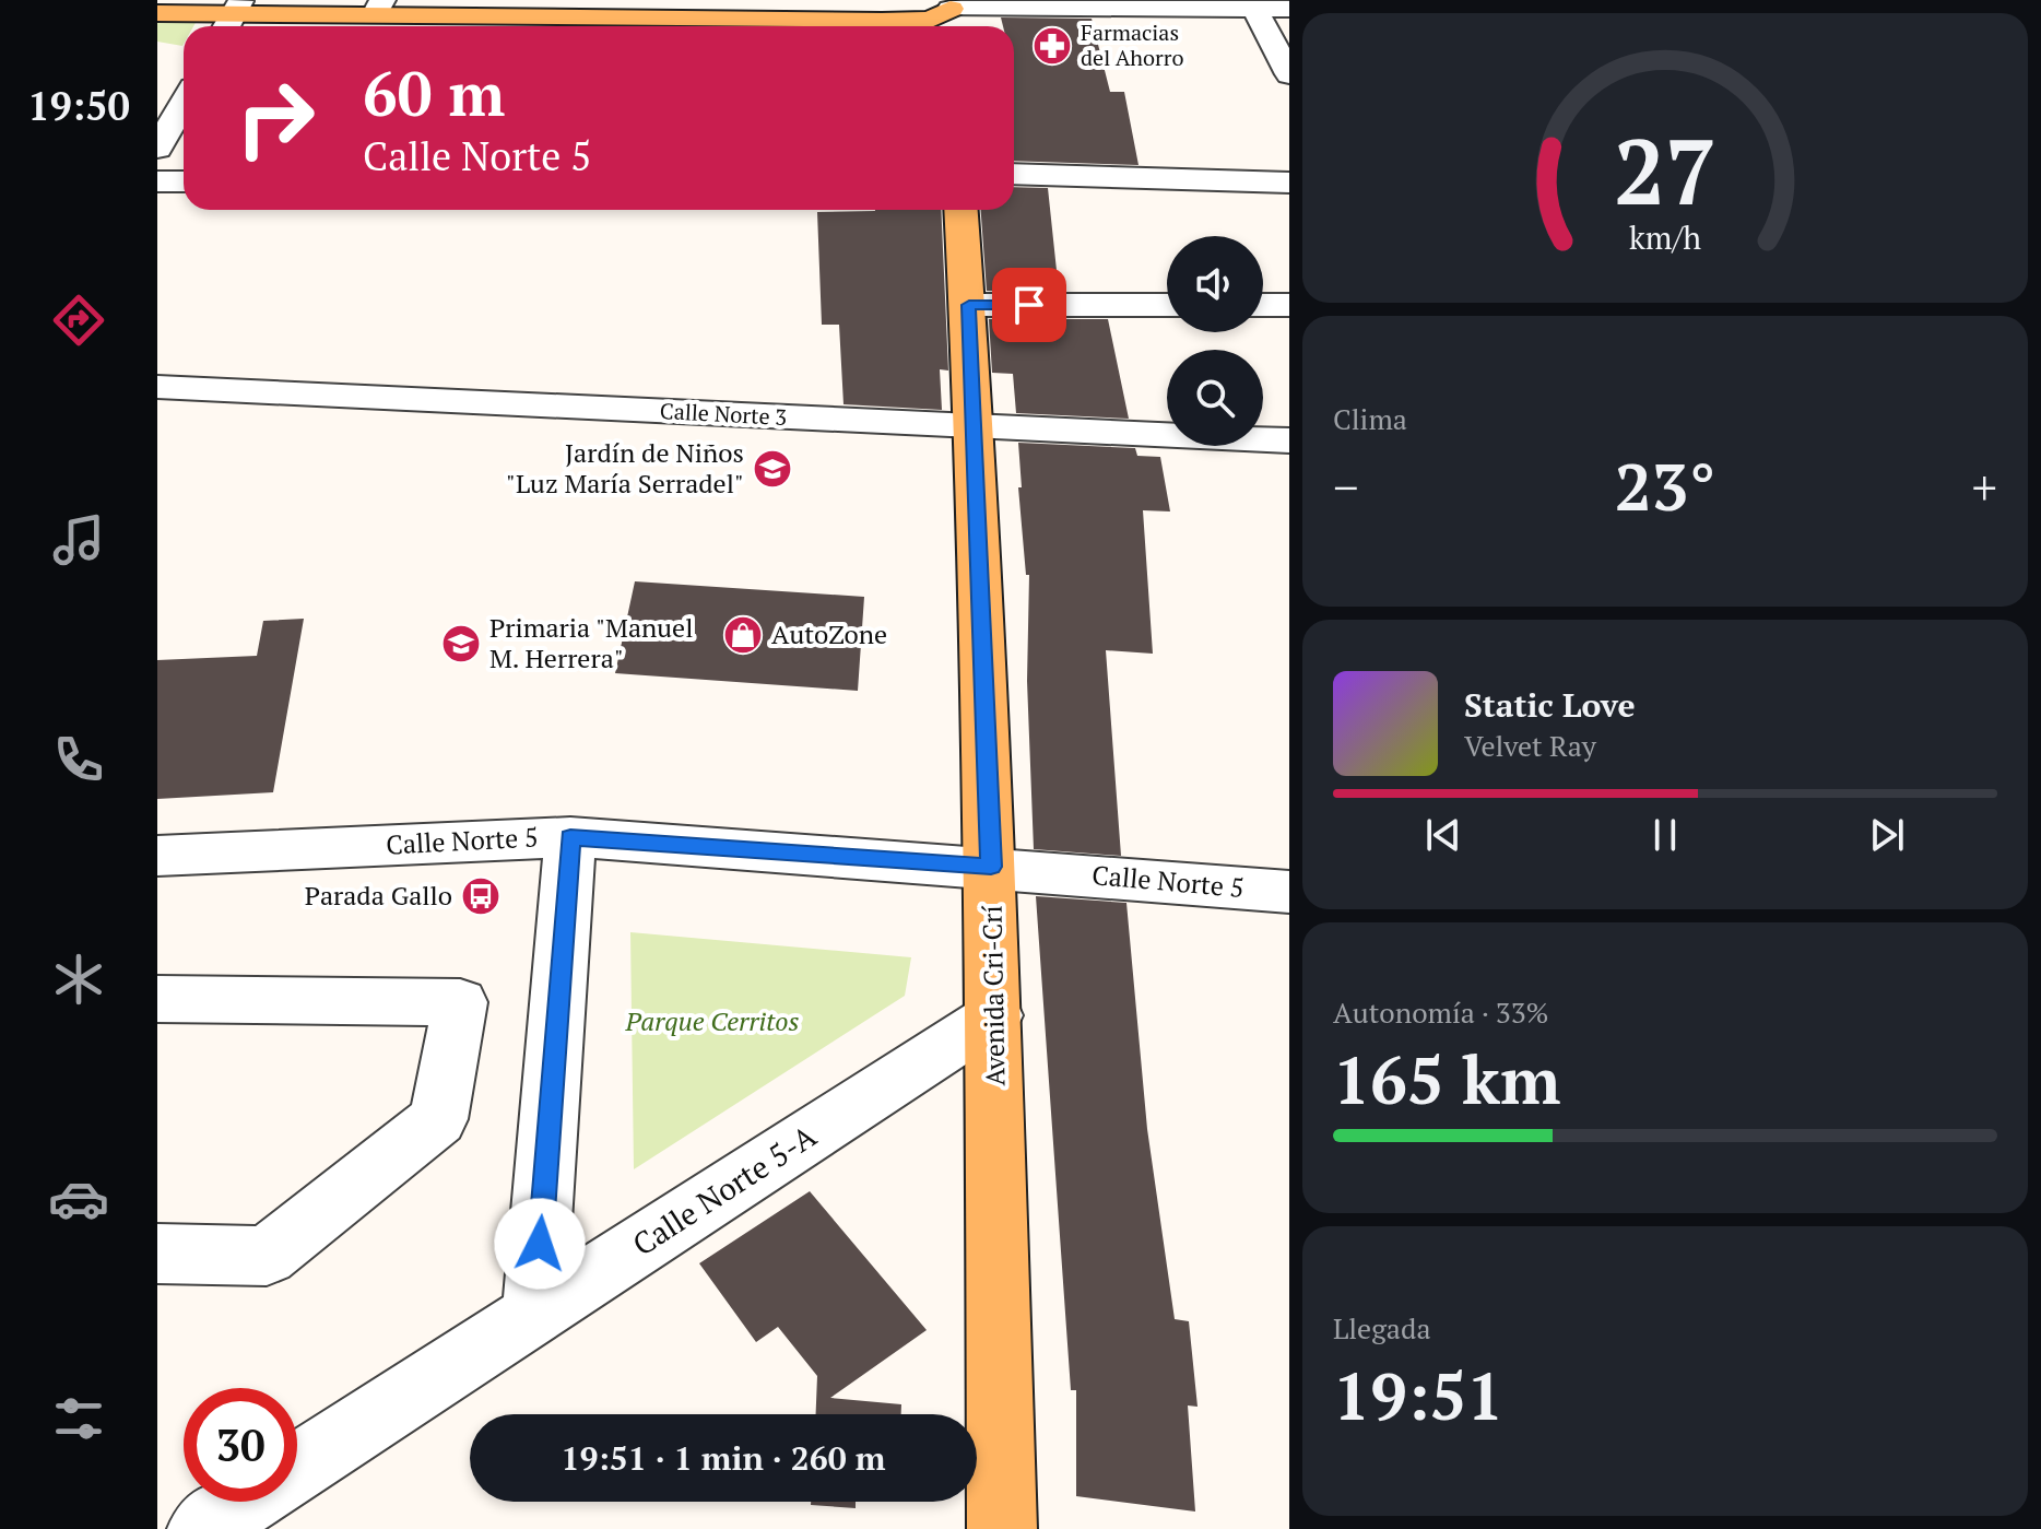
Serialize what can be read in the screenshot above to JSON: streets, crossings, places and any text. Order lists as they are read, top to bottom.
{
  "streets": {
    "main road": ["Avenida Cri-Crí"],
    "street": ["Calle Norte 3", "Calle Norte 5", "Calle Norte 5-A"]
  },
  "crossings": [
    ["Calle Norte 3", "Avenida Cri-Crí"],
    ["Calle Norte 5", "Avenida Cri-Crí"],
    ["Avenida Cri-Crí", "Calle Norte 5-A"]
  ],
  "parks": ["Parque Cerritos"],
  "places": {
    "pharmacy": ["Farmacias del Ahorro"],
    "school or university": ["Jardín de Niños \"Luz María Serradel\"", "Primaria \"Manuel M. Herrera\""],
    "shop": ["AutoZone"],
    "bus stop": ["Parada Gallo"]
  },
  "page": {
    "tabs": "19:50",
    "turn": ["60 m", "Calle Norte 5"],
    "tile": [
      "Clima",
      ["Autonomía · 33%", "165 km"],
      ["Llegada", "19:51"]
    ],
    "heat": ["−", "23°", "+"],
    "song": ["Static Love", "Velvet Ray"],
    "limit": "30",
    "trip": "19:51 · 1 min · 260 m",
    "gauge": ["27", "km/h"]
  }
}
